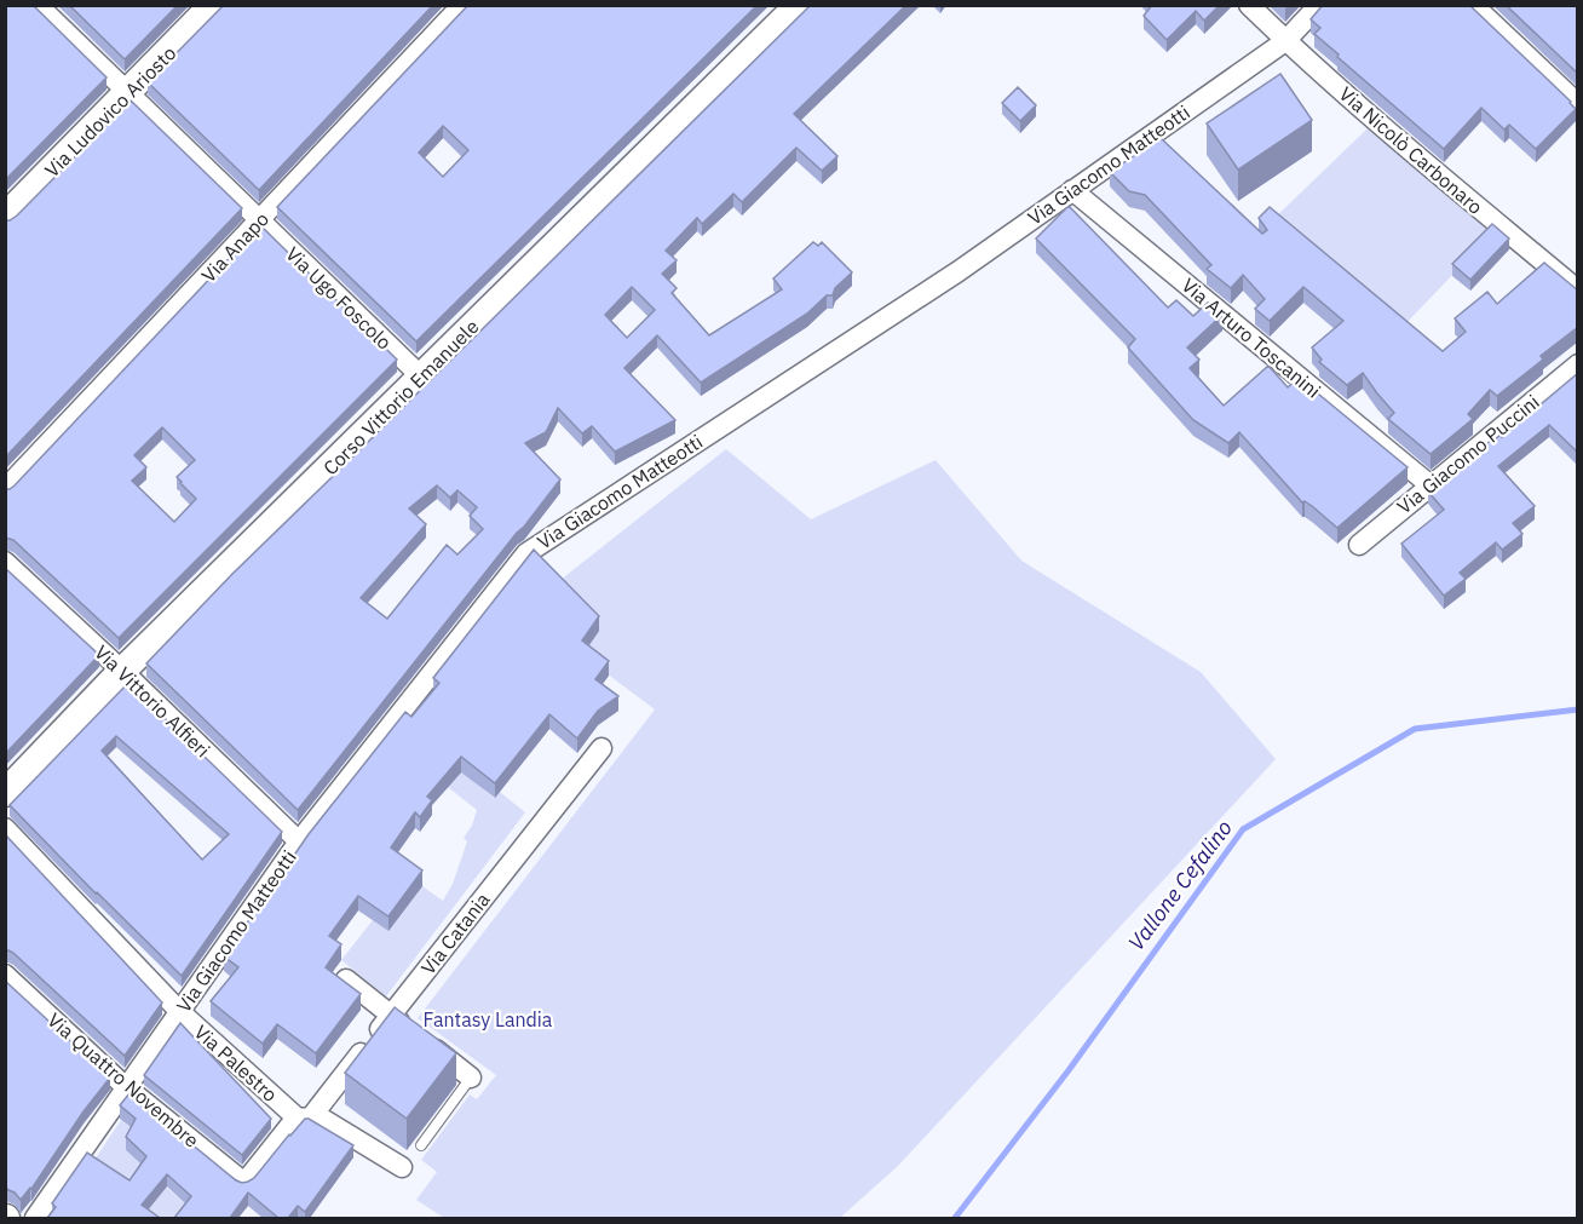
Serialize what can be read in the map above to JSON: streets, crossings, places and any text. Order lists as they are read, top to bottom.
{
  "streets": {
    "main road": ["Via Ludovico Ariosto", "Corso Vittorio Emanuele"],
    "street": [
      "Via Nicolò Carbonaro",
      "Via Giacomo Matteotti",
      "Via Anapo",
      "Via Ugo Foscolo",
      "Via Arturo Toscanini",
      "Via Giacomo Puccini",
      "Via Vittorio Alfieri",
      "Via Catania",
      "Via Palestro",
      "Via Quattro Novembre"
    ]
  },
  "crossings": [
    ["Via Ludovico Ariosto", "Via Ugo Foscolo"],
    ["Via Nicolò Carbonaro", "Via Giacomo Matteotti"],
    ["Via Giacomo Matteotti", "Via Arturo Toscanini"],
    ["Via Giacomo Matteotti", "Via Vittorio Alfieri"],
    ["Via Giacomo Matteotti", "Via Palestro"],
    ["Via Giacomo Matteotti", "Via Quattro Novembre"],
    ["Via Anapo", "Via Ugo Foscolo"],
    ["Via Ugo Foscolo", "Corso Vittorio Emanuele"],
    ["Via Arturo Toscanini", "Via Giacomo Puccini"],
    ["Corso Vittorio Emanuele", "Via Vittorio Alfieri"],
    ["Via Catania", "Via Palestro"],
    ["Via Catania", "Via Quattro Novembre"]
  ],
  "water": ["Vallone Cefalino"],
  "parks": ["Fantasy Landia"]
}
